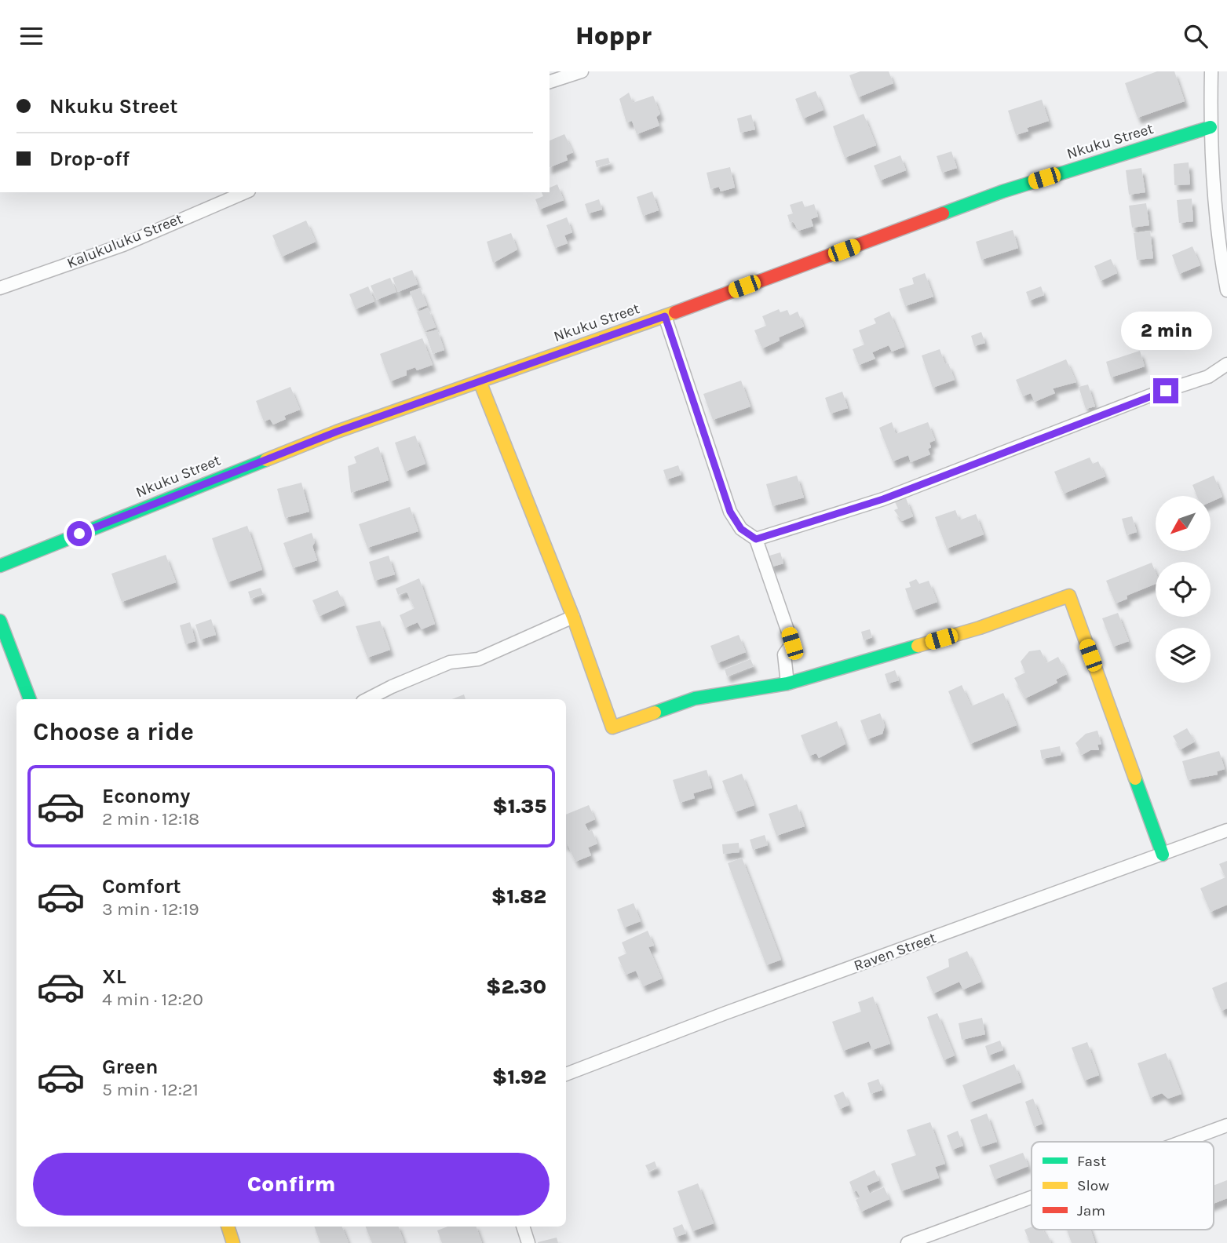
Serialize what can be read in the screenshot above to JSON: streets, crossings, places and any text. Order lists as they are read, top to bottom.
{
  "streets": {
    "street": ["Nkuku Street", "Kalukuluku Street", "Raven Street"]
  },
  "legend": ["Fast", "Slow", "Jam"],
  "north": "bottom left",
  "page": {
    "header": "Hoppr",
    "banner": ["Nkuku Street", "Drop-off"],
    "bubble": "2 min",
    "heading": "Choose a ride",
    "list": [
      {
        "name": "Economy",
        "note": "2 min · 12:18",
        "value": "$1.35"
      },
      {
        "name": "Comfort",
        "note": "3 min · 12:19",
        "value": "$1.82"
      },
      {
        "name": "XL",
        "note": "4 min · 12:20",
        "value": "$2.30"
      },
      {
        "name": "Green",
        "note": "5 min · 12:21",
        "value": "$1.92"
      }
    ],
    "buttons": "Confirm"
  }
}
